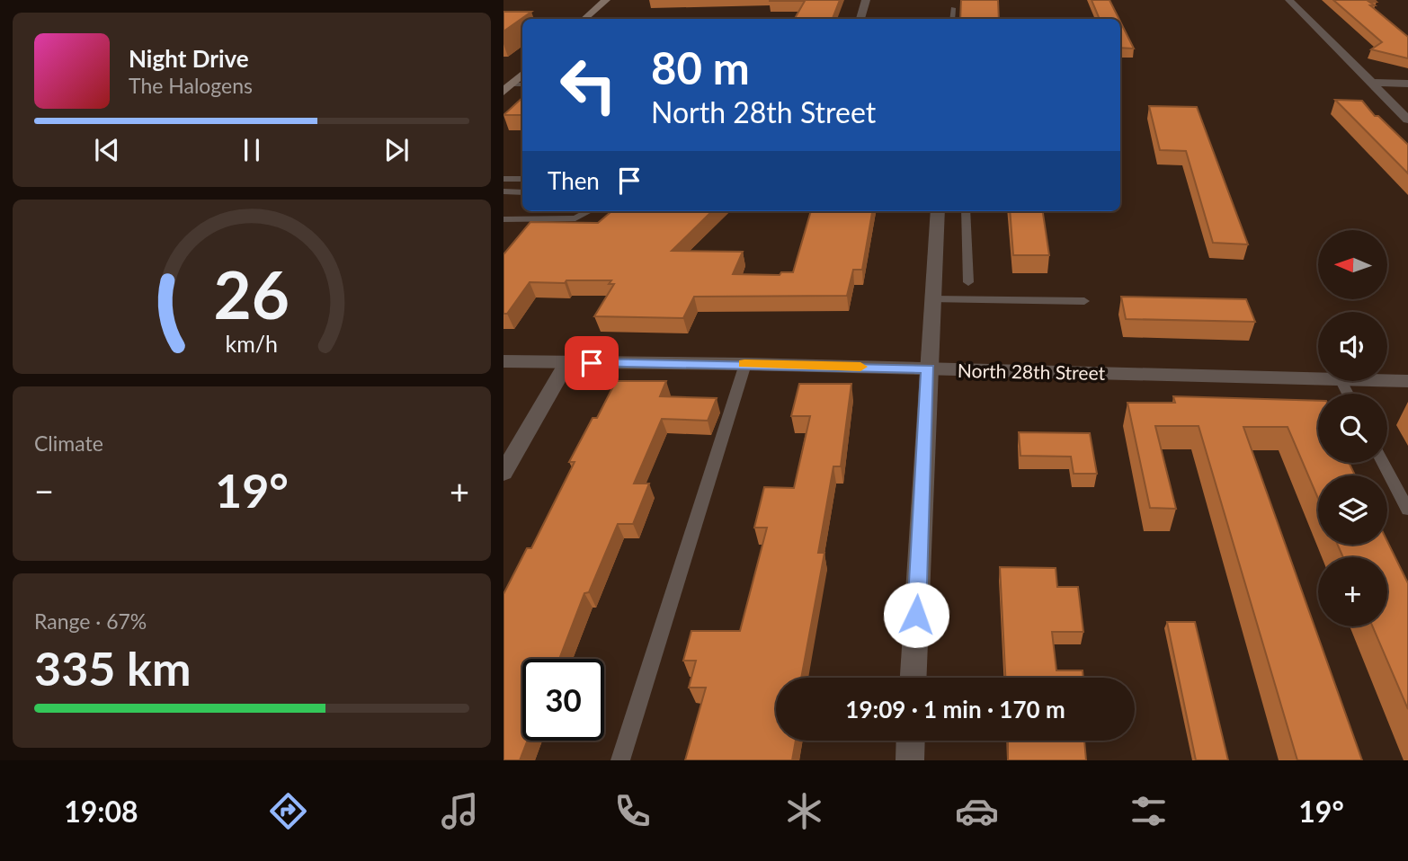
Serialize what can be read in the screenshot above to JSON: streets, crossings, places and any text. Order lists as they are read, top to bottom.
{
  "streets": {
    "street": ["North 28th Street"]
  },
  "north": "left",
  "page": {
    "turn": ["80 m", "North 28th Street"],
    "song": ["Night Drive", "The Halogens"],
    "then": "Then",
    "map_buttons": "+",
    "tile": [
      "Climate",
      ["Range · 67%", "335 km"]
    ],
    "heat": ["−", "19°", "+"],
    "limit": "30",
    "trip": "19:09 · 1 min · 170 m",
    "tabs": ["19:08", "19°"],
    "gauge": ["26", "km/h"]
  }
}
